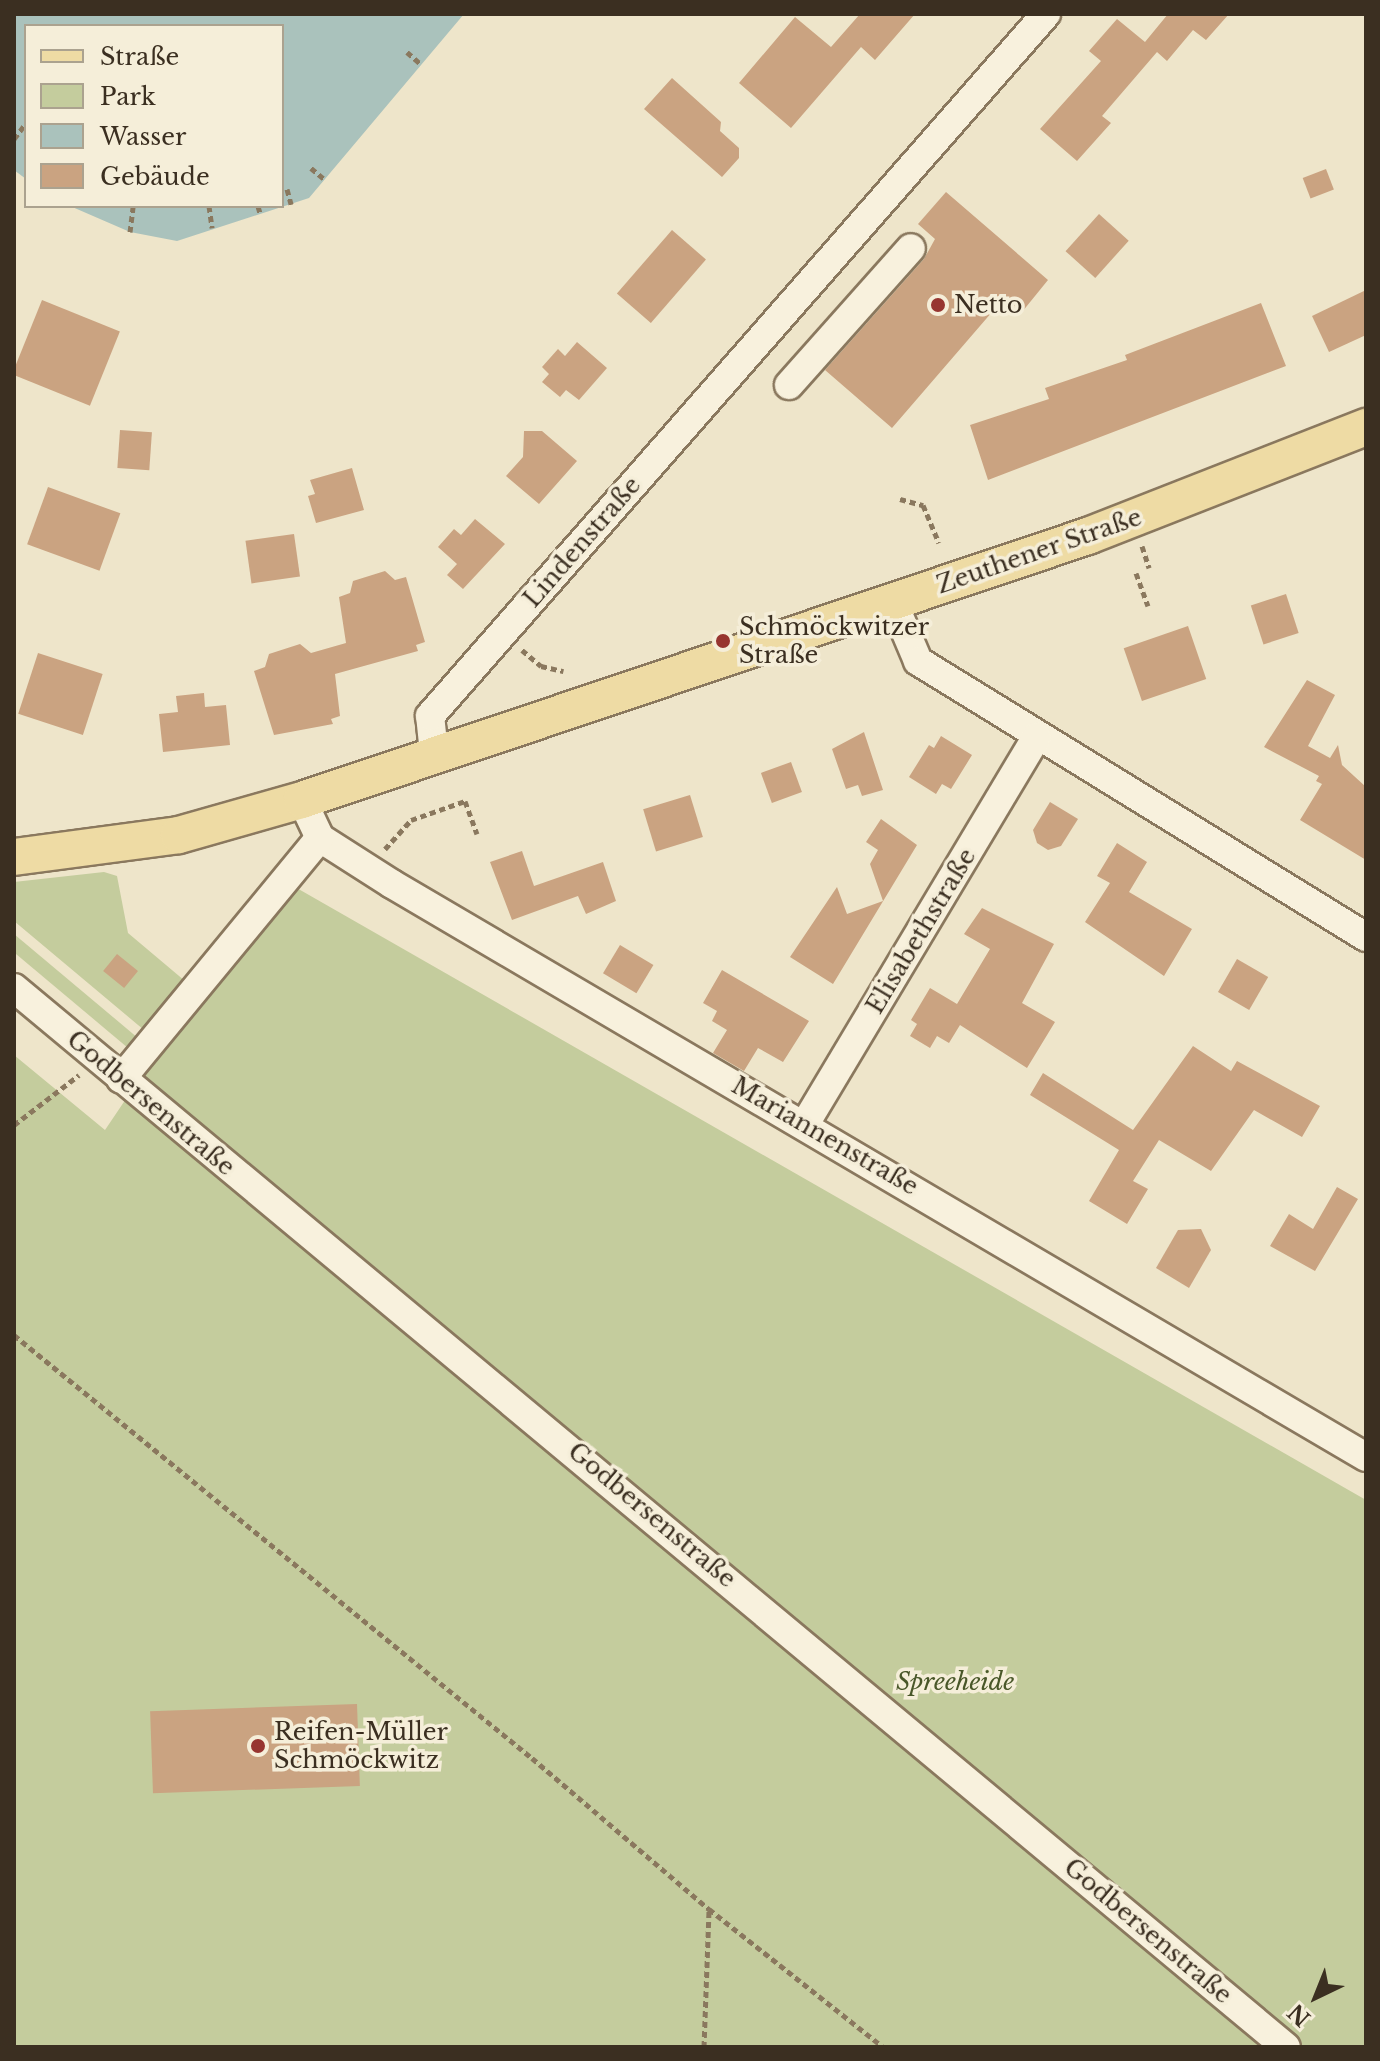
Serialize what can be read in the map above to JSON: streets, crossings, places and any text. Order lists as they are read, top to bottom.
{
  "streets": {
    "main road": ["Zeuthener Straße"],
    "street": [
      "Lindenstraße",
      "Elisabethstraße",
      "Godbersenstraße",
      "Mariannenstraße"
    ]
  },
  "crossings": [
    ["Lindenstraße", "Zeuthener Straße"],
    ["Elisabethstraße", "Mariannenstraße"]
  ],
  "parks": ["Spreeheide"],
  "places": ["Netto", "Schmöckwitzer Straße", "Reifen-Müller Schmöckwitz"],
  "legend": [
    "Straße",
    "Park",
    "Wasser",
    "Gebäude"
  ],
  "north": "bottom left"
}
